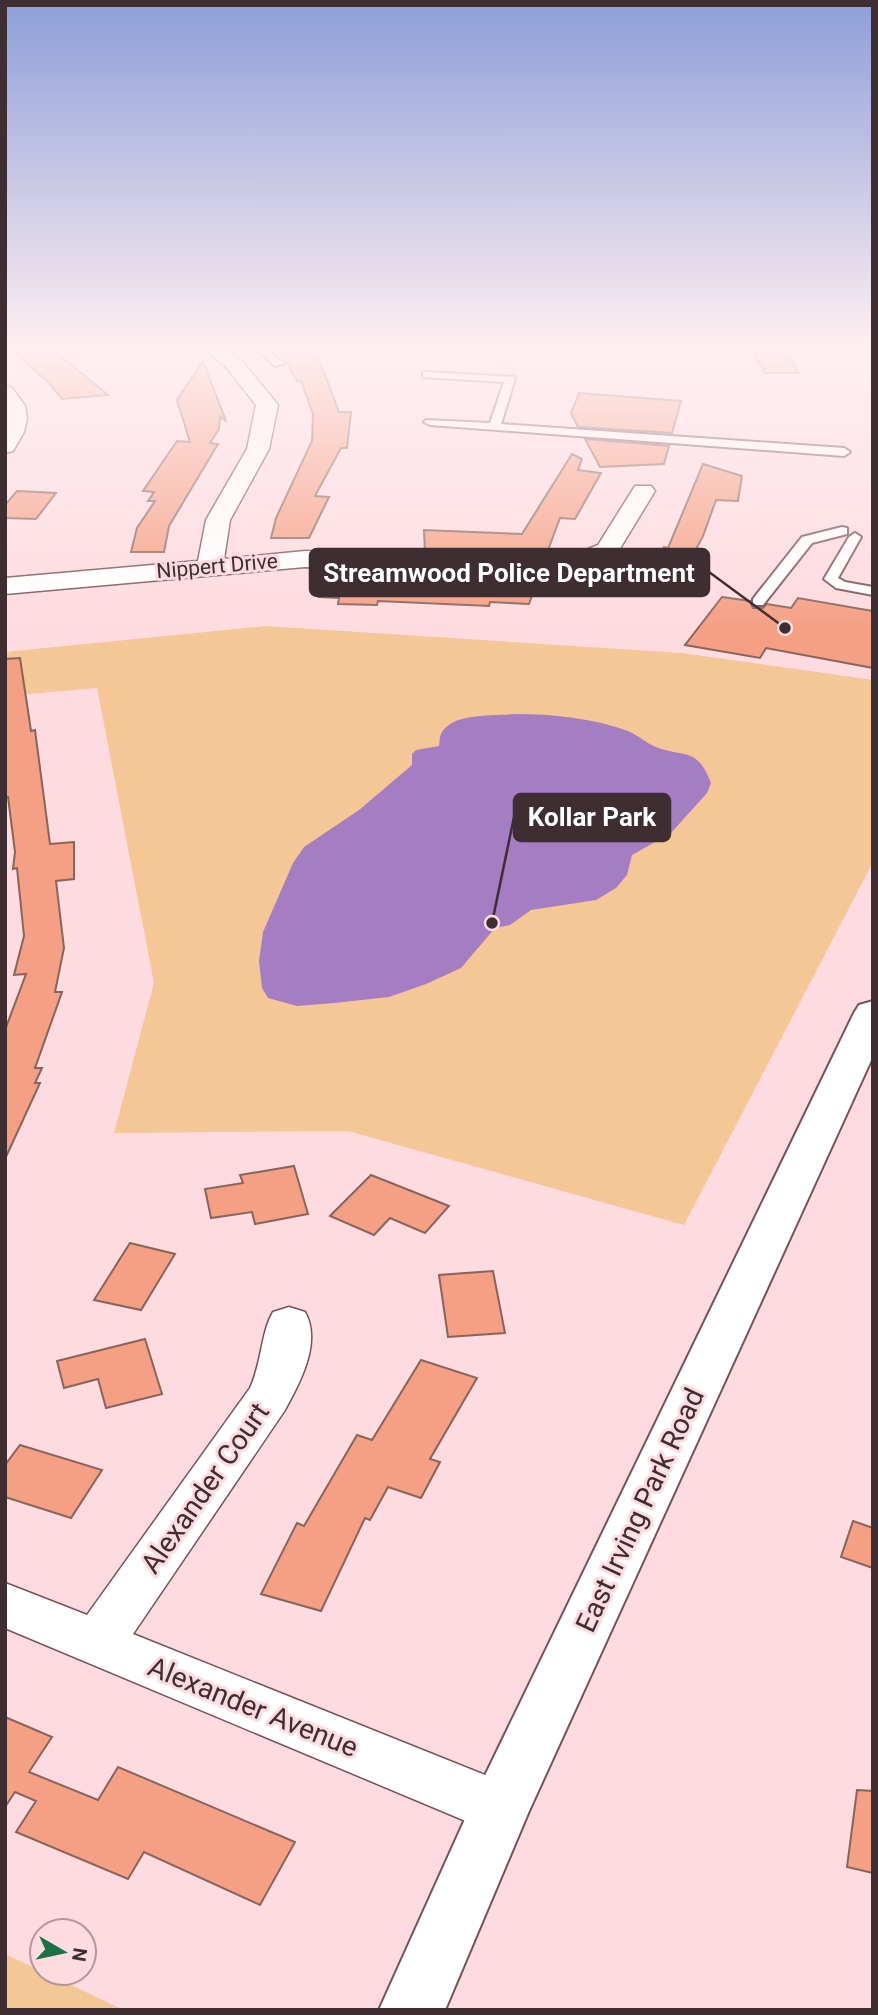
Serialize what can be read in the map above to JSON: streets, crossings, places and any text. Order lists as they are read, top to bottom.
{
  "streets": {
    "main road": ["East Irving Park Road"],
    "street": ["Nippert Drive", "Alexander Court", "Alexander Avenue"]
  },
  "crossings": [
    ["Alexander Court", "Alexander Avenue"],
    ["East Irving Park Road", "Alexander Avenue"]
  ],
  "places": ["Streamwood Police Department", "Kollar Park"],
  "north": "right"
}
